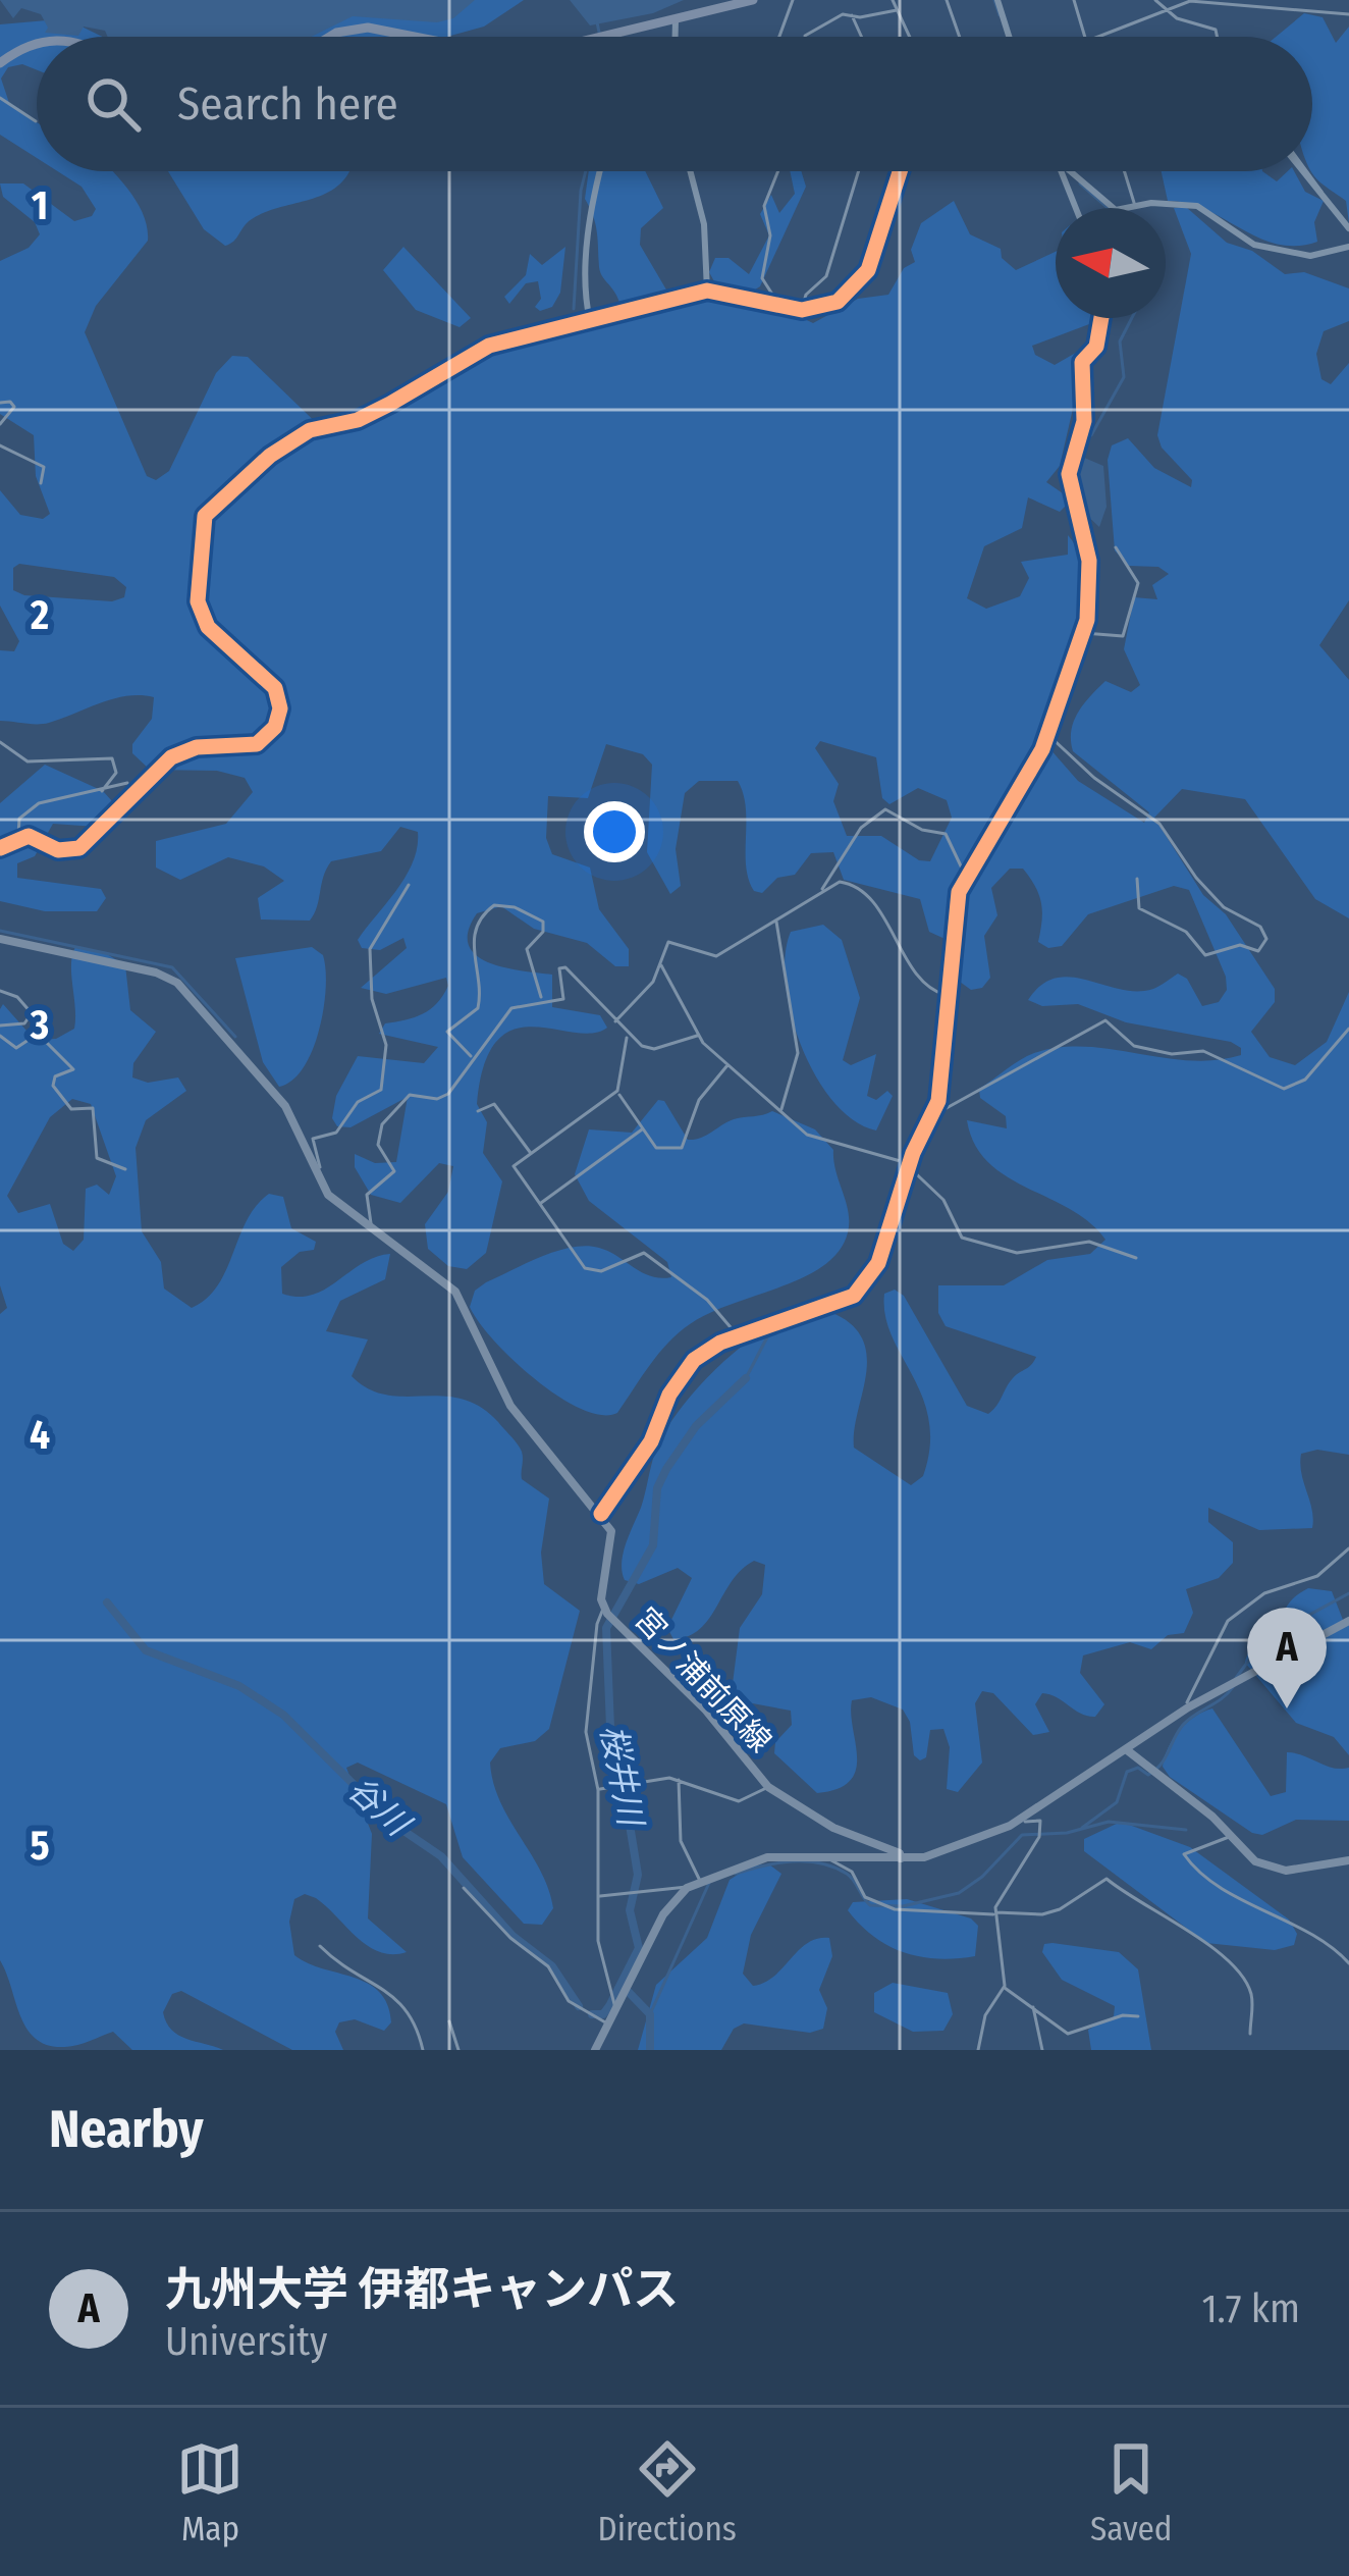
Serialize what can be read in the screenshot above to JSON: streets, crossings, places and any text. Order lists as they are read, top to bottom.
{
  "streets": {
    "main road": ["宮ノ浦前原線"]
  },
  "water": ["桜井川", "谷川"],
  "north": "left",
  "page": {
    "search": "Search here",
    "pins": "A",
    "heading": "Nearby",
    "list": [
      {
        "mark": "A",
        "name": "九州大学 伊都キャンパス",
        "note": "University",
        "value": "1.7 km"
      }
    ],
    "nav": ["Map", "Directions", "Saved"]
  },
  "grid": {
    "rows": [
      "1",
      "2",
      "3",
      "4",
      "5"
    ]
  }
}
